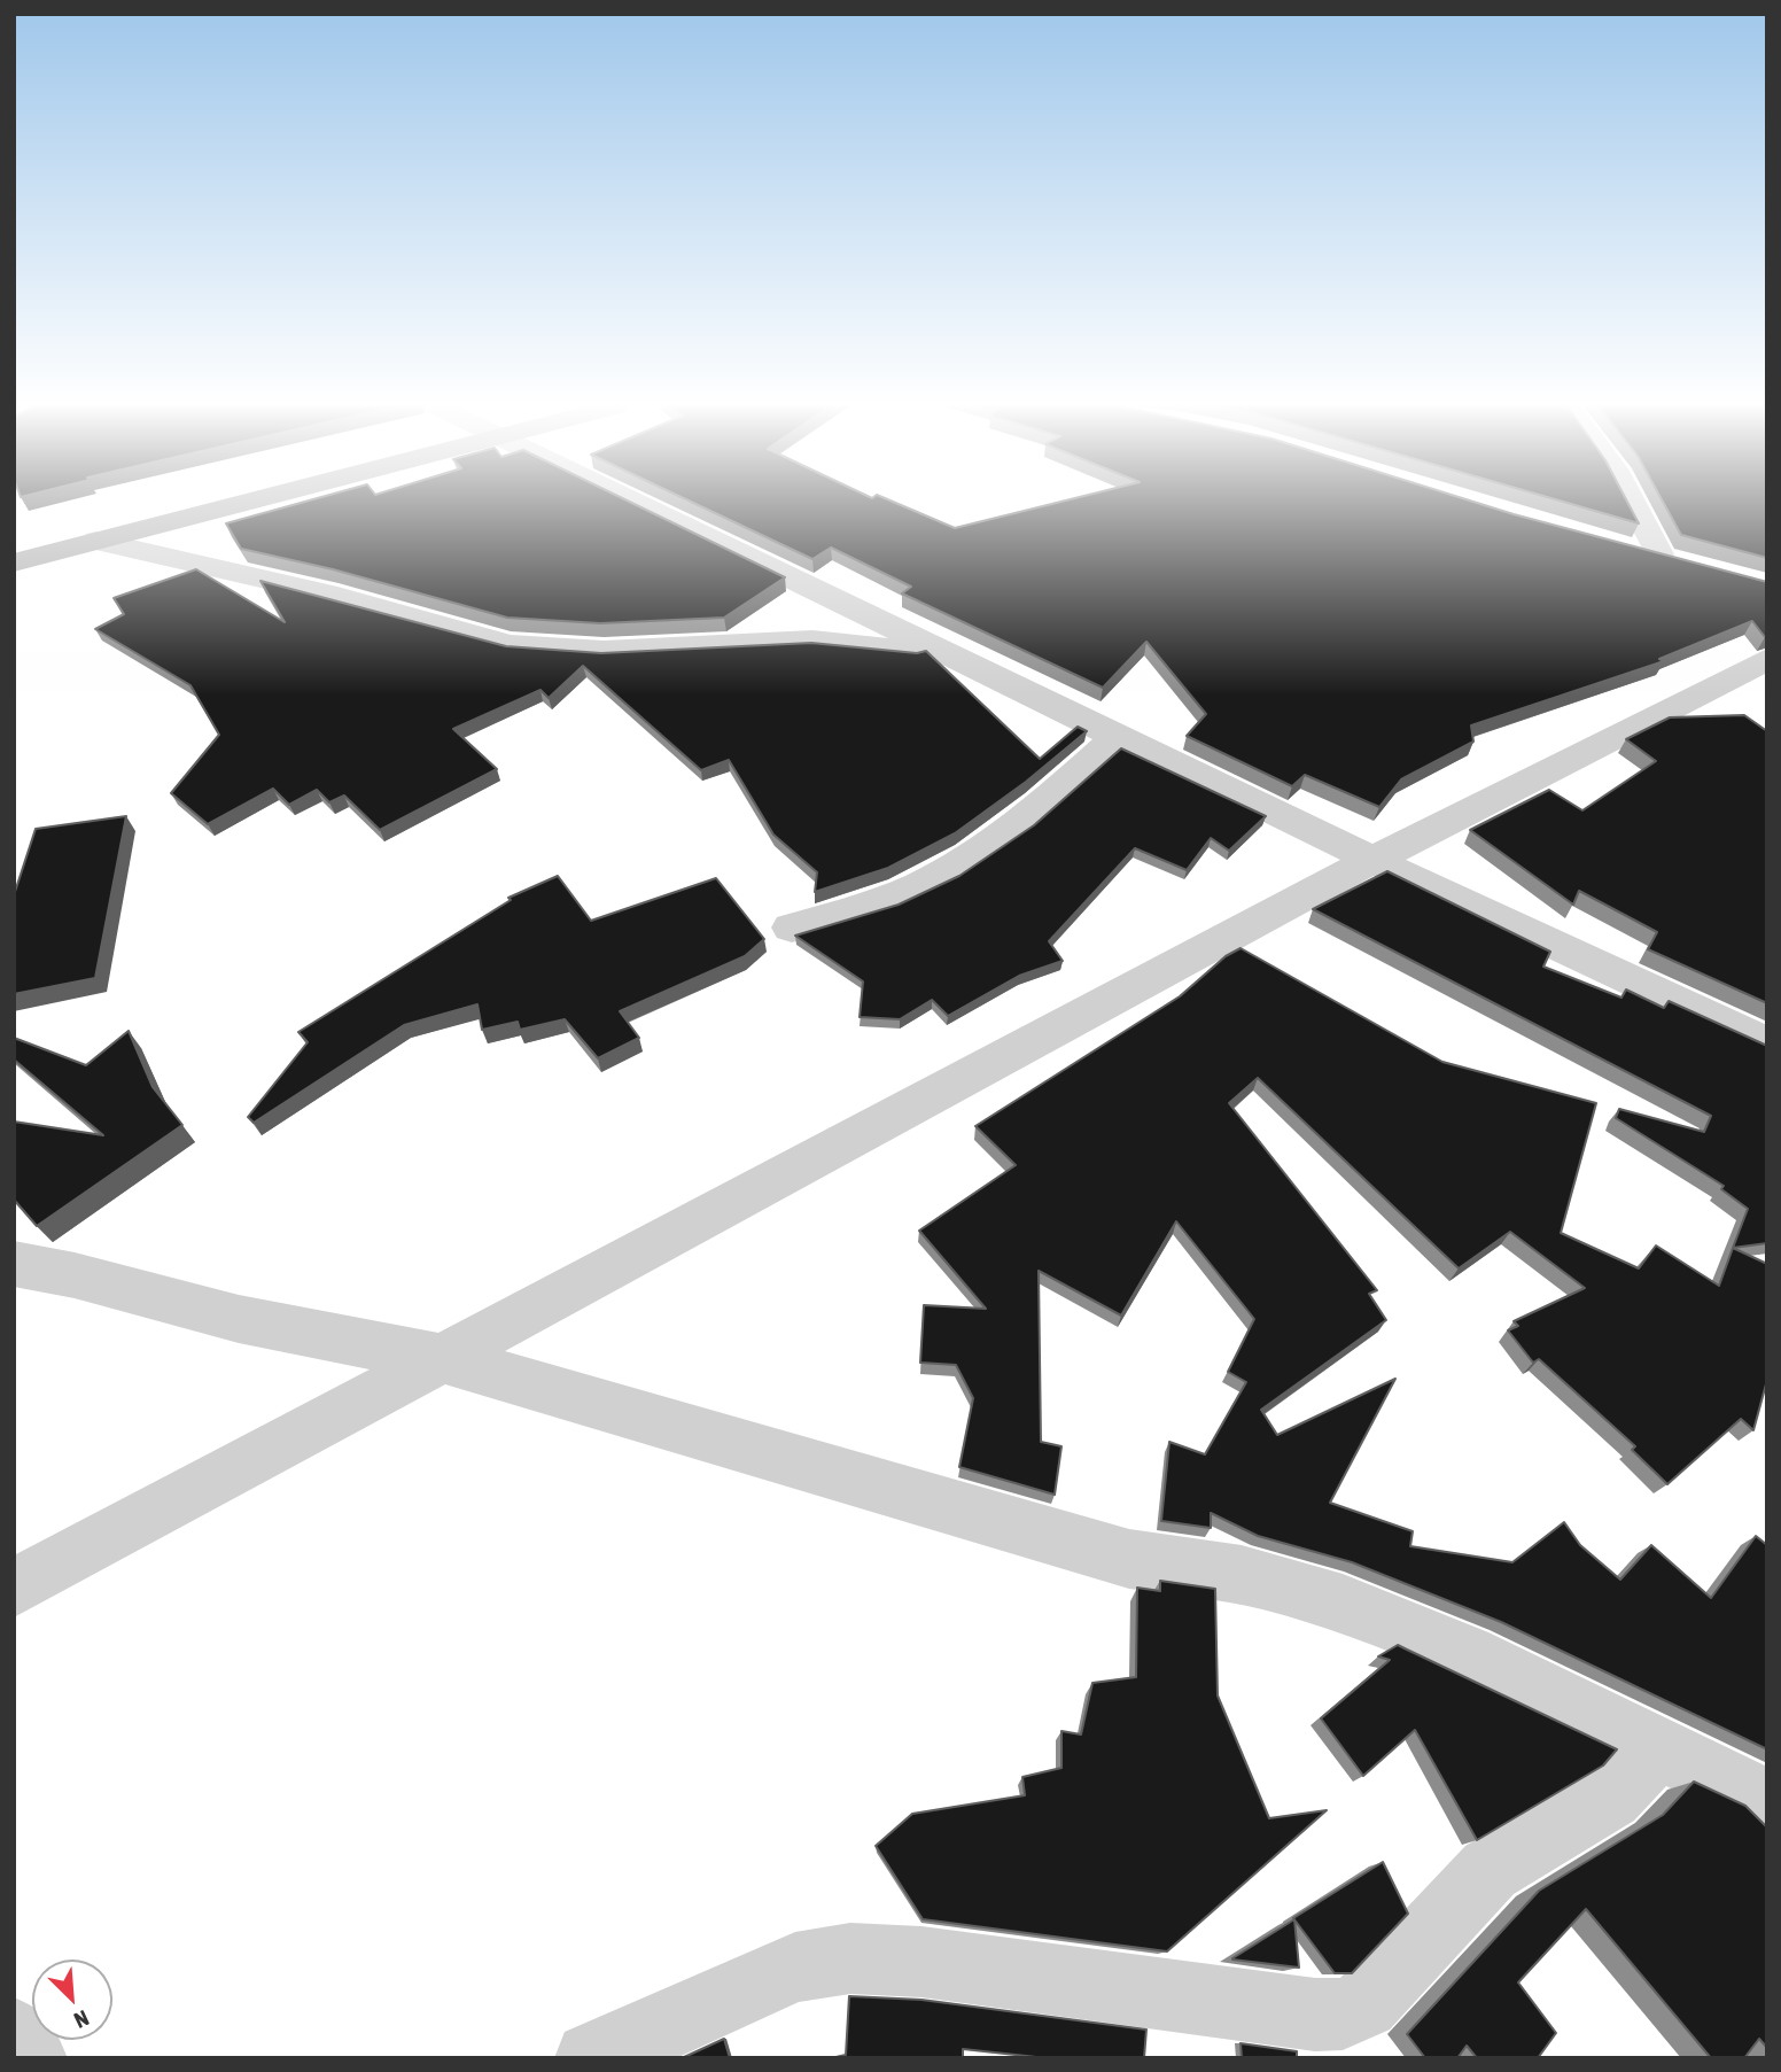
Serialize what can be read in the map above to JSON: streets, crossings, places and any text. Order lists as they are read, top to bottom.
{
  "north": "bottom right"
}
